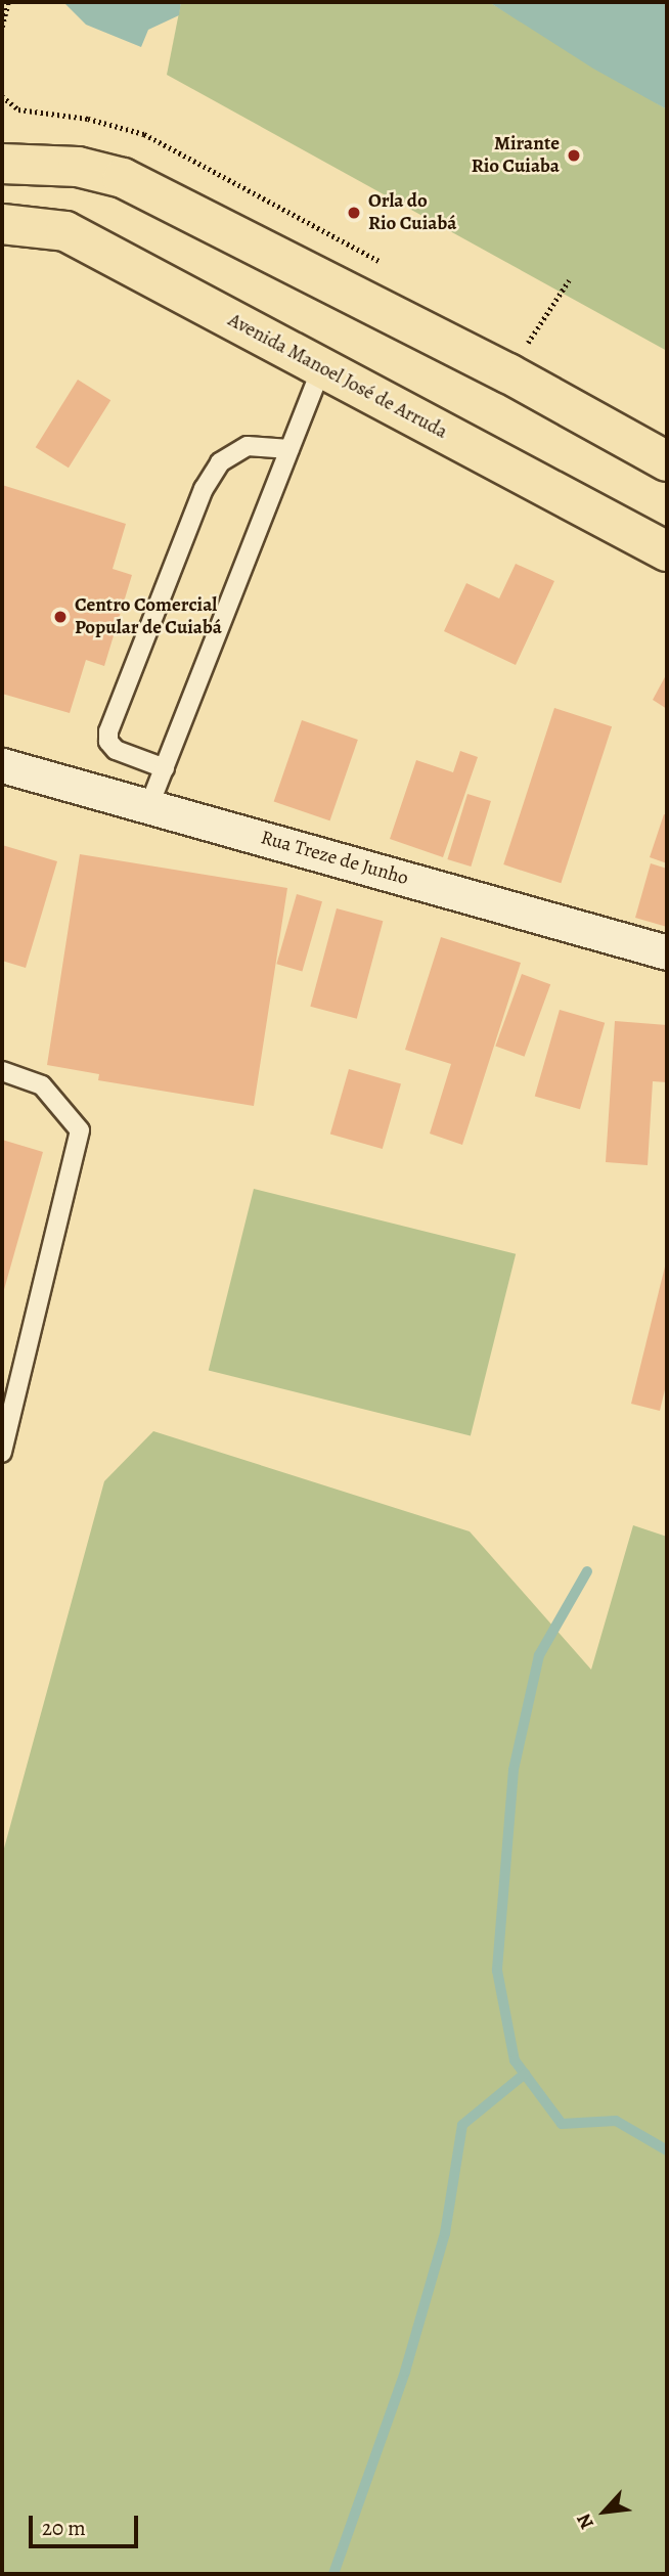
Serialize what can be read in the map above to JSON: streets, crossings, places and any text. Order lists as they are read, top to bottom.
{
  "streets": {
    "main road": ["Avenida Manoel José de Arruda"],
    "street": ["Rua Treze de Junho"]
  },
  "places": ["Mirante Rio Cuiaba", "Orla do Rio Cuiabá", "Centro Comercial Popular de Cuiabá"],
  "scale_bar": "20 m",
  "north": "bottom left"
}
